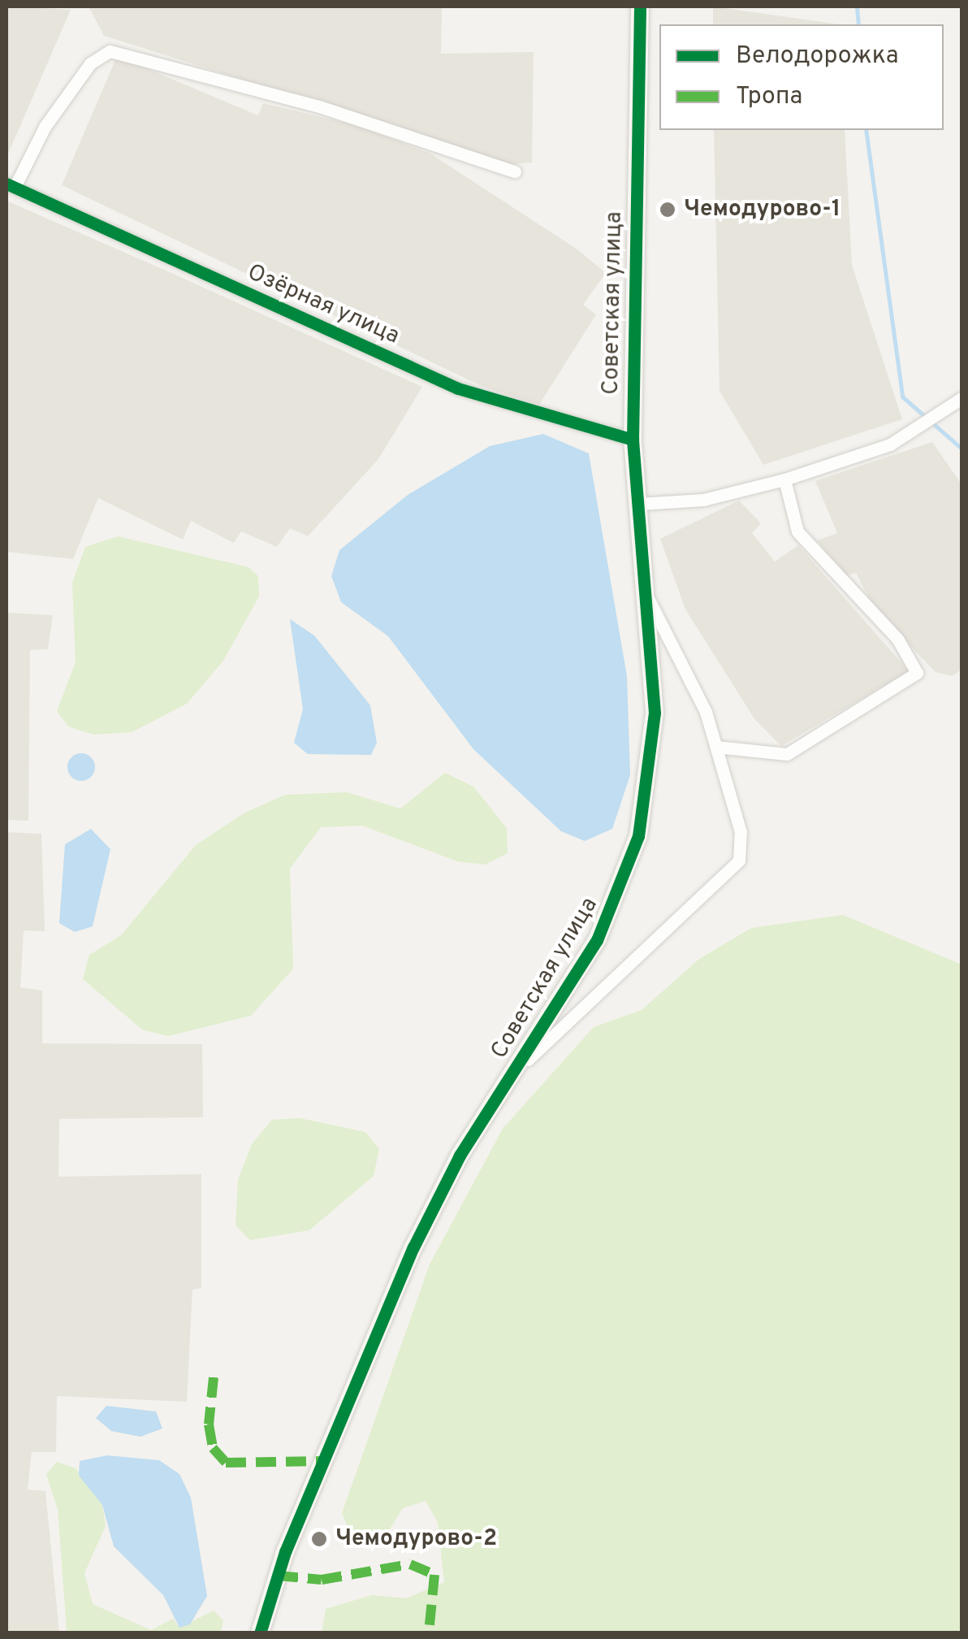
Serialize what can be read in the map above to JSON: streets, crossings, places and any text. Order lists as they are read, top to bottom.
{
  "streets": {
    "street": ["Советская улица", "Озёрная улица"]
  },
  "crossings": [
    ["Советская улица", "Озёрная улица"]
  ],
  "places": ["Чемодурово-1", "Чемодурово-2"],
  "legend": ["Велодорожка", "Тропа"]
}
